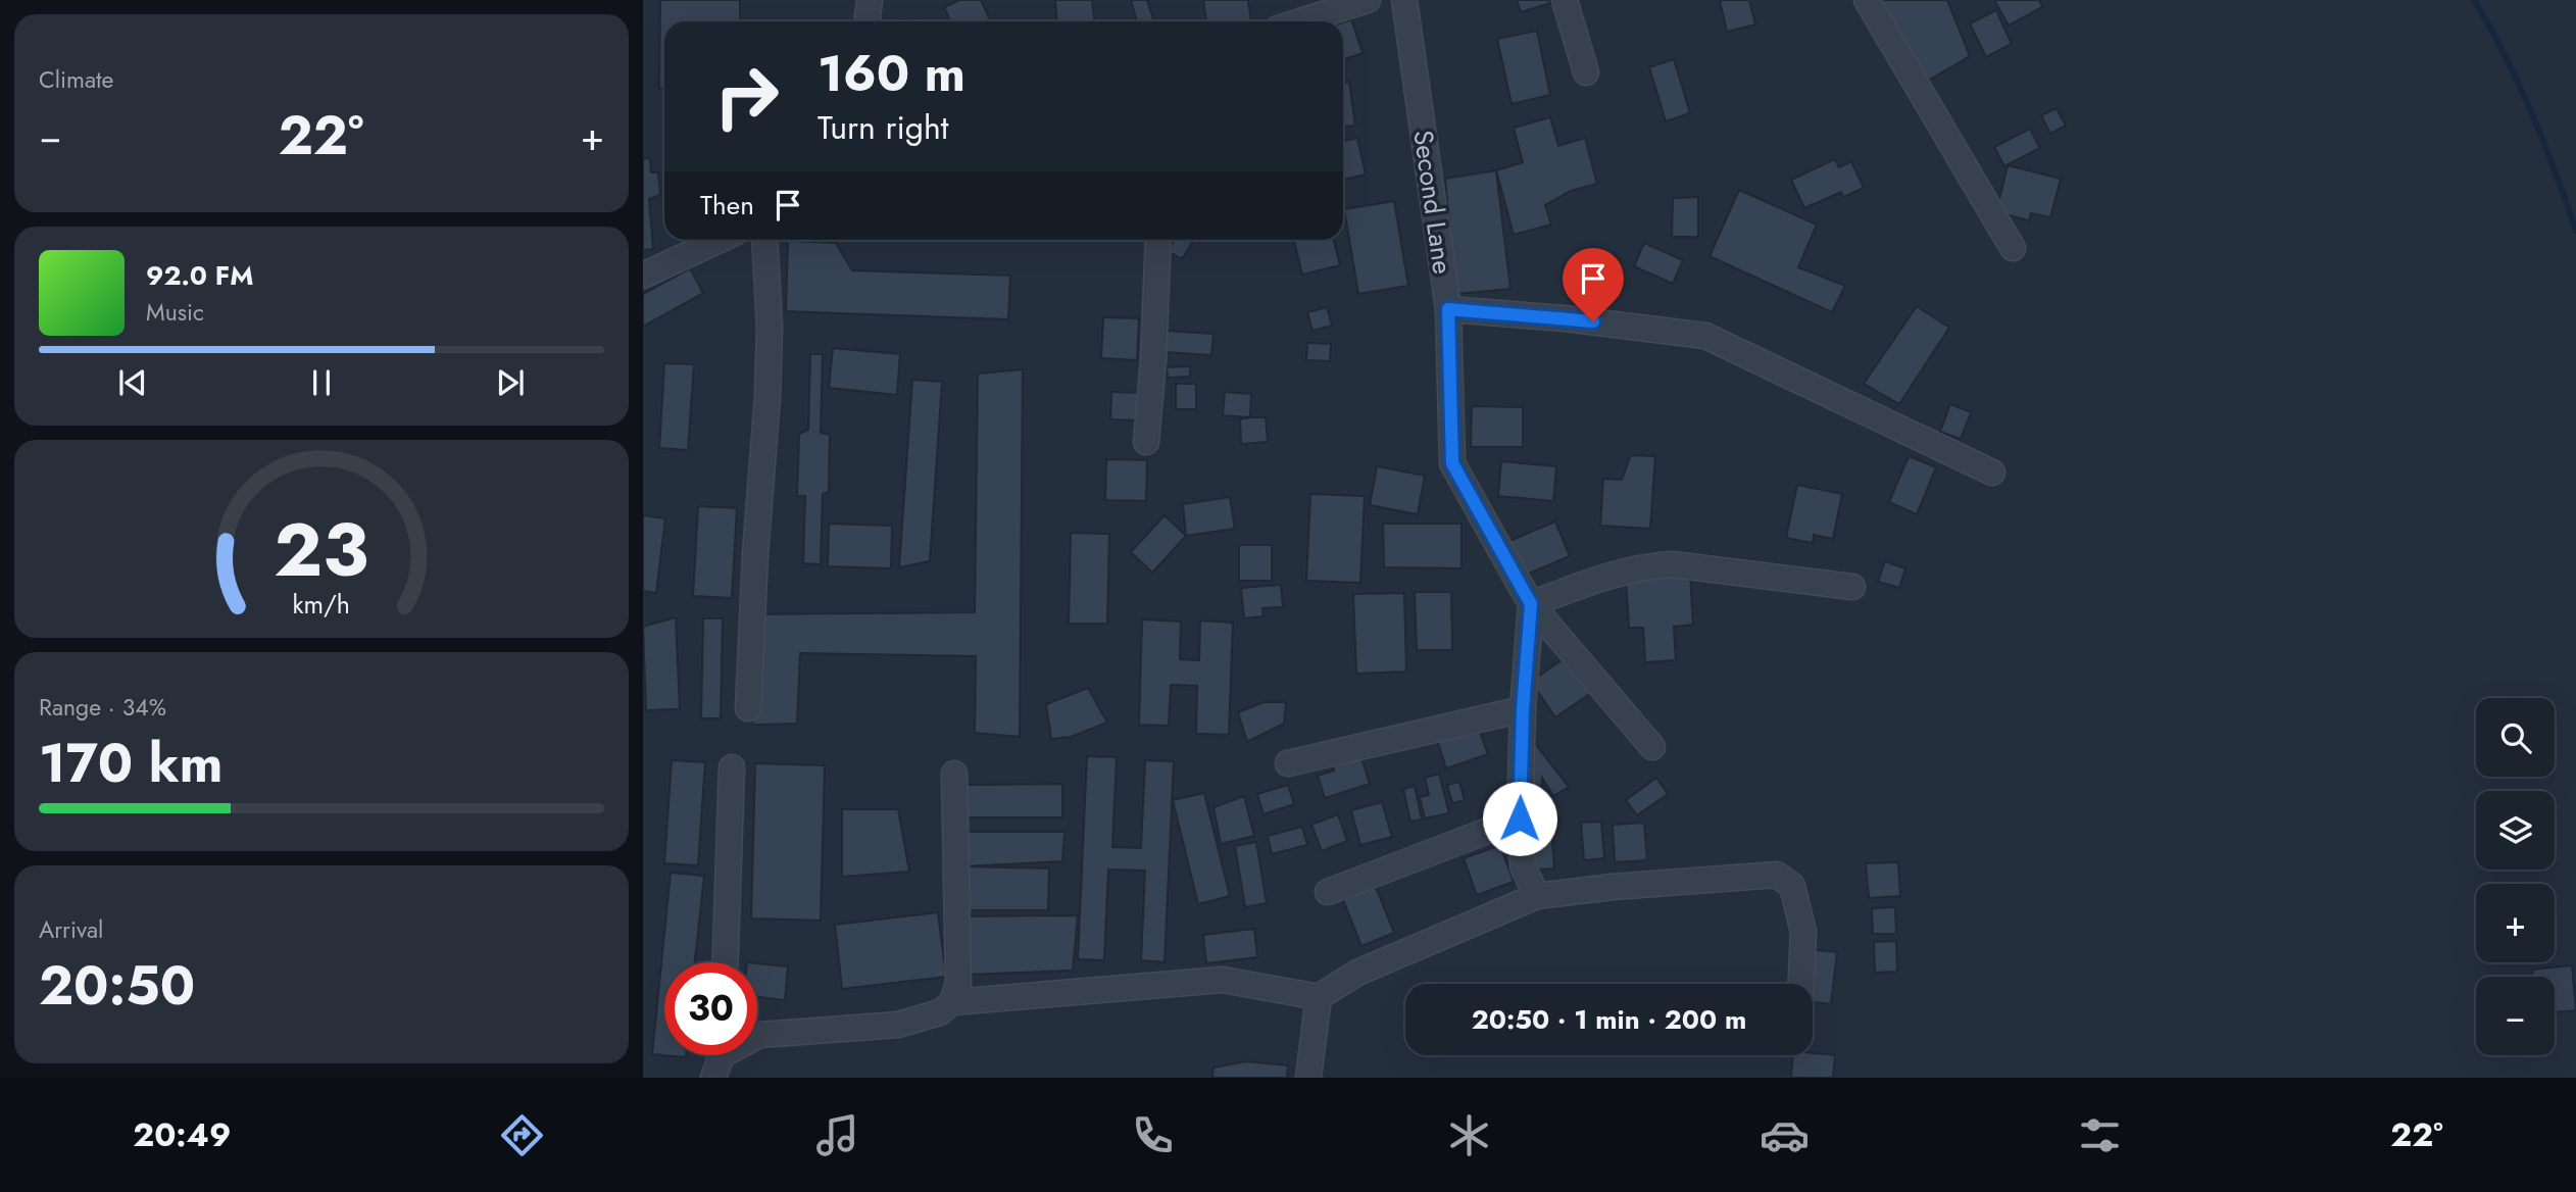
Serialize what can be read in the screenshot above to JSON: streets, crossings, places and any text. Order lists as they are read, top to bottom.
{
  "streets": {
    "street": ["Second Lane"]
  },
  "page": {
    "tile": [
      "Climate",
      ["Range · 34%", "170 km"],
      ["Arrival", "20:50"]
    ],
    "turn": ["160 m", "Turn right"],
    "heat": ["−", "22°", "+"],
    "then": "Then",
    "song": ["92.0 FM", "Music"],
    "map_buttons": ["+", "−"],
    "limit": "30",
    "trip": "20:50 · 1 min · 200 m",
    "tabs": ["20:49", "22°"],
    "gauge": ["23", "km/h"]
  }
}
